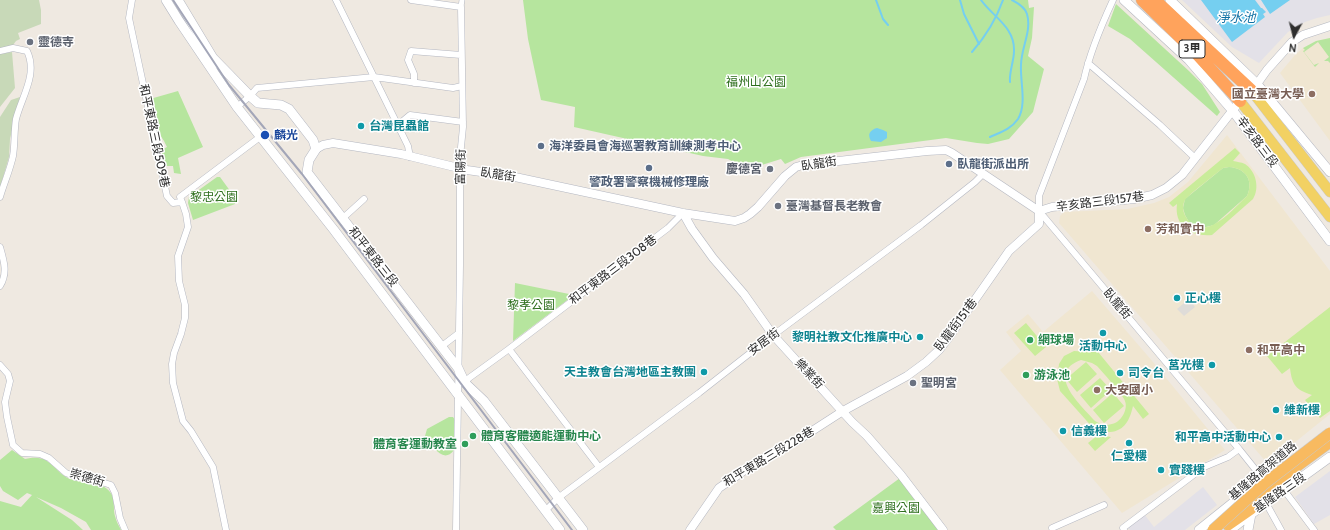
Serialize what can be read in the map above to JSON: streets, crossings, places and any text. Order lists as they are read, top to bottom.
{
  "streets": {
    "highway": ["3甲", "基隆路高架道路"],
    "main road": ["辛亥路三段", "和平東路三段", "基隆路三段"],
    "street": [
      "和平東路三段509巷",
      "臥龍街",
      "富陽街",
      "辛亥路三段157巷",
      "和平東路三段308巷",
      "臥龍街151巷",
      "安居街",
      "樂業街",
      "和平東路三段228巷",
      "崇德街"
    ]
  },
  "crossings": [
    ["3甲", "辛亥路三段"],
    ["3甲", "辛亥路三段157巷"],
    ["辛亥路三段", "辛亥路三段157巷"],
    ["臥龍街", "富陽街"],
    ["臥龍街", "辛亥路三段157巷"],
    ["臥龍街", "和平東路三段"],
    ["臥龍街", "和平東路三段308巷"],
    ["臥龍街", "臥龍街151巷"],
    ["臥龍街", "安居街"],
    ["臥龍街", "樂業街"],
    ["臥龍街", "基隆路三段"],
    ["富陽街", "和平東路三段"],
    ["富陽街", "和平東路三段308巷"],
    ["辛亥路三段157巷", "臥龍街151巷"],
    ["和平東路三段", "和平東路三段308巷"],
    ["和平東路三段", "安居街"],
    ["和平東路三段308巷", "樂業街"],
    ["臥龍街151巷", "樂業街"],
    ["臥龍街151巷", "和平東路三段228巷"],
    ["安居街", "樂業街"],
    ["樂業街", "和平東路三段228巷"],
    ["基隆路高架道路", "基隆路三段"]
  ],
  "water": ["淨水池"],
  "parks": [
    "福州山公園",
    "黎忠公園",
    "黎孝公園",
    "嘉興公園"
  ],
  "places": [
    "靈德寺",
    "國立臺灣大學",
    "台灣昆蟲館",
    "麟光",
    "海洋委員會海巡署教育訓練測考中心",
    "臥龍街派出所",
    "警政署警察機械修理廠",
    "慶德宮",
    "臺灣基督長老教會",
    "芳和實中",
    "正心樓",
    "活動中心",
    "黎明社教文化推廣中心",
    "網球場",
    "和平高中",
    "莒光樓",
    "天主教會台灣地區主教團",
    "司令台",
    "游泳池",
    "聖明宮",
    "大安國小",
    "維新樓",
    "信義樓",
    "體育客體適能運動中心",
    "和平高中活動中心",
    "仁愛樓",
    "體育客運動教室",
    "實踐樓"
  ],
  "north": "bottom"
}
